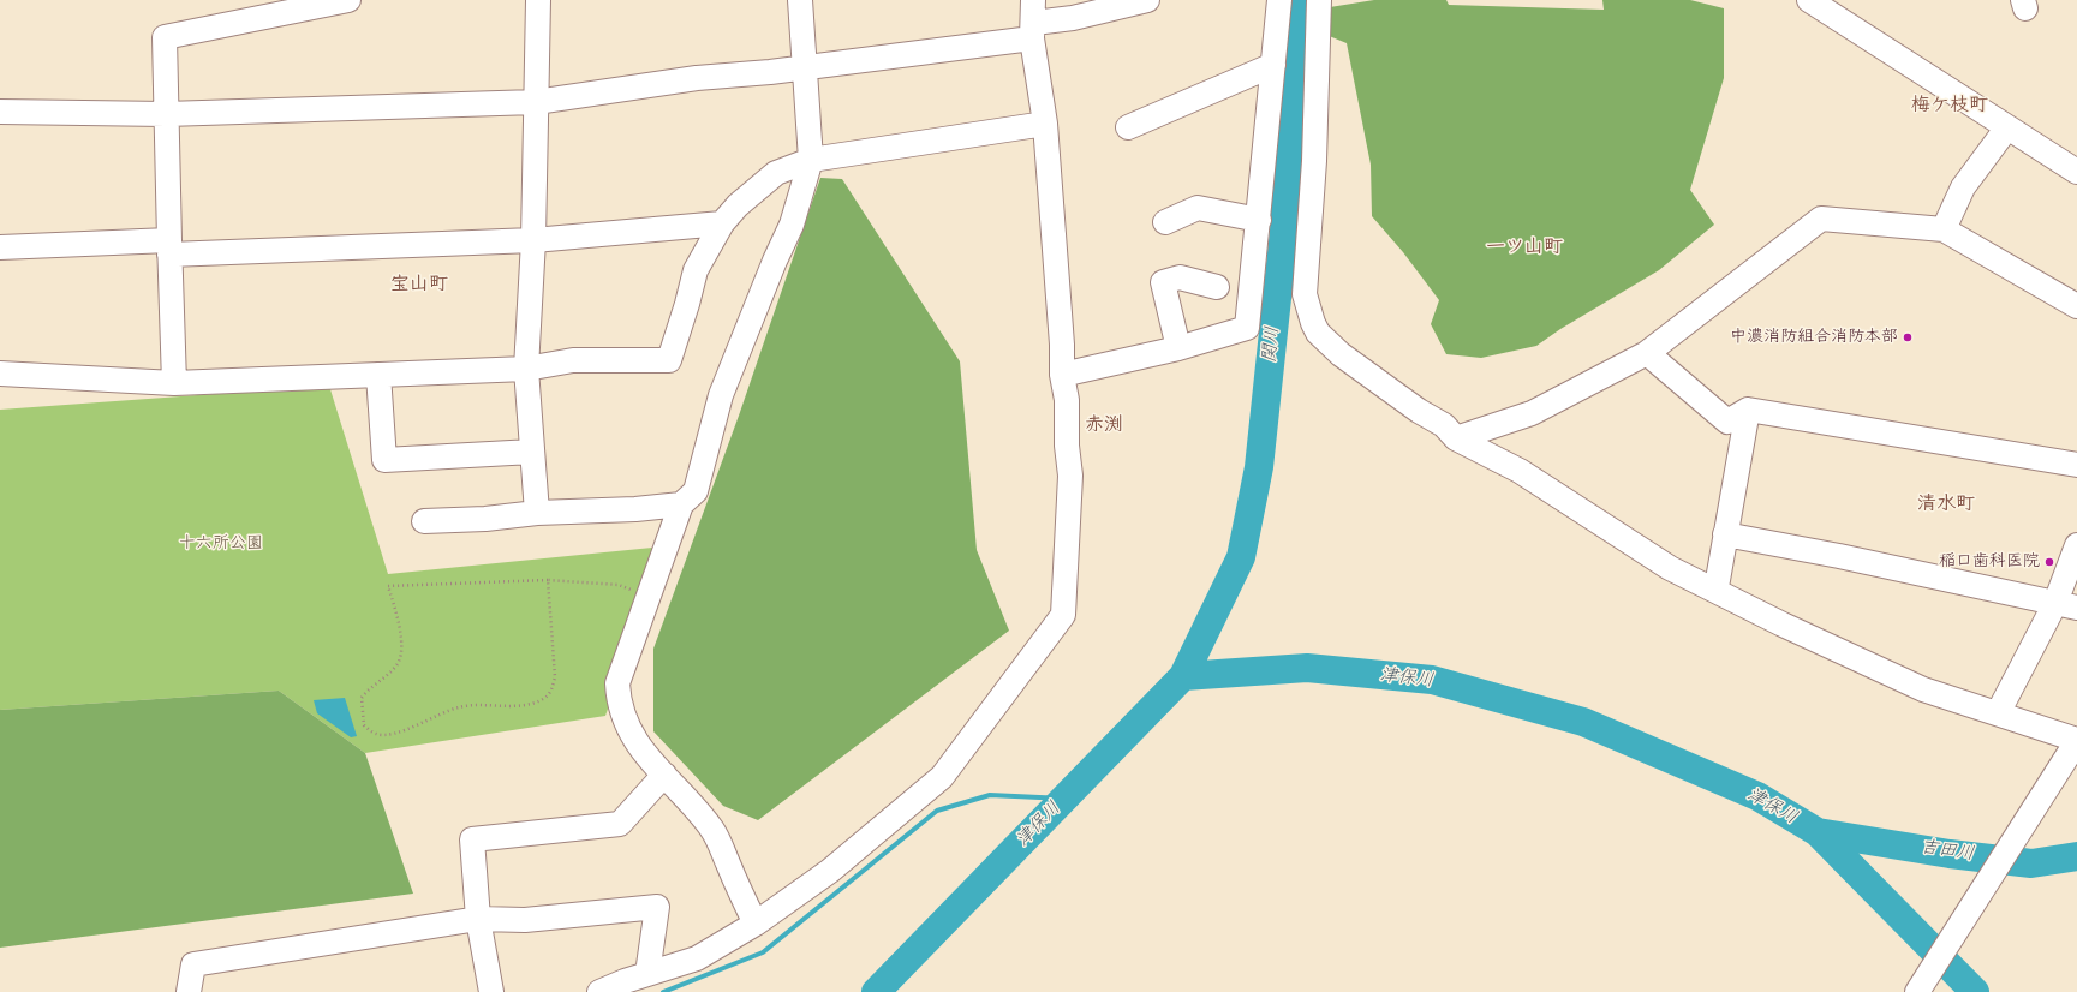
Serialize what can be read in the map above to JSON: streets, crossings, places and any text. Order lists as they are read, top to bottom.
{
  "districts": [
    "梅ケ枝町",
    "一ツ山町",
    "宝山町",
    "赤渕",
    "清水町"
  ],
  "water": ["関川", "津保川", "吉田川"],
  "parks": ["十六所公園"],
  "places": ["中濃消防組合消防本部", "稲口歯科医院"]
}
